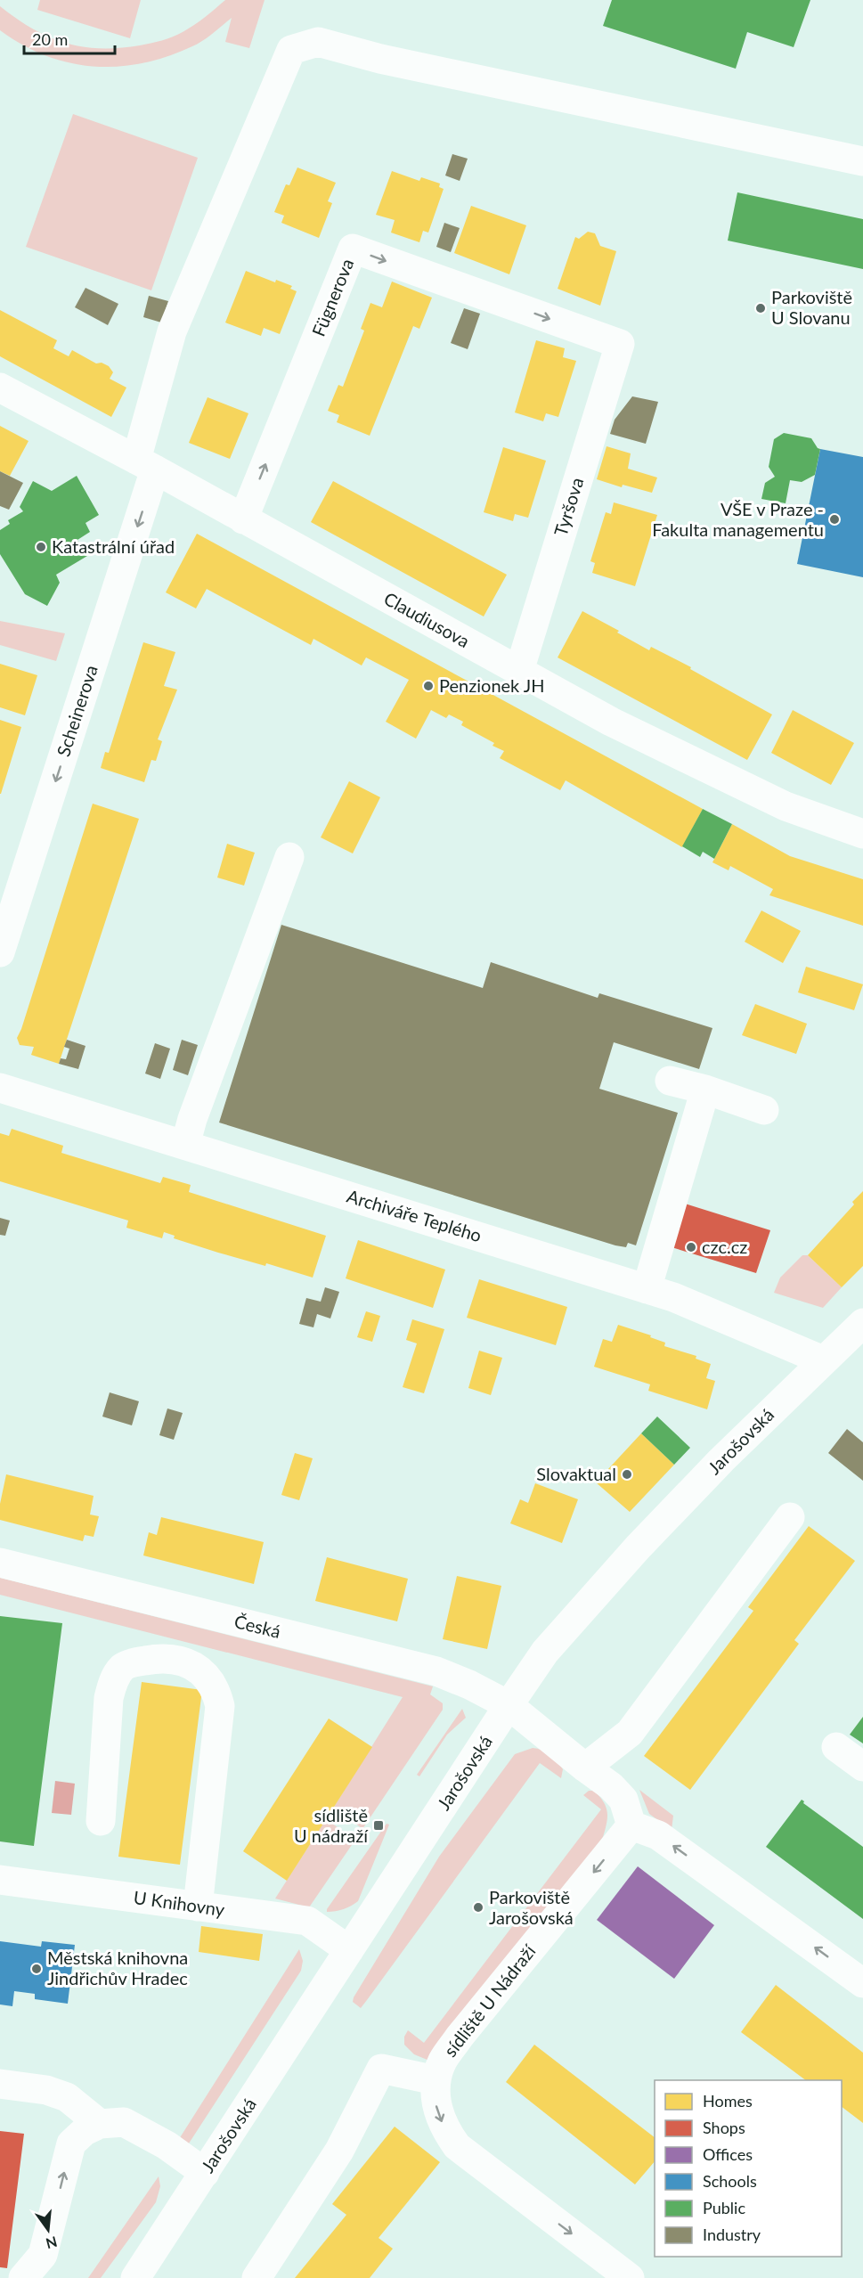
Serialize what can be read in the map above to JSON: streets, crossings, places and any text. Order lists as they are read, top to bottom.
{
  "streets": {
    "street": [
      "Fügnerova",
      "Tyršova",
      "Claudiusova",
      "Scheinerova",
      "Archiváře Teplého",
      "Jarošovská",
      "Česká",
      "U Knihovny",
      "sídliště U Nádraží"
    ]
  },
  "crossings": [
    ["Fügnerova", "Tyršova"],
    ["Fügnerova", "Claudiusova"],
    ["Tyršova", "Claudiusova"],
    ["Claudiusova", "Scheinerova"],
    ["Archiváře Teplého", "Jarošovská"],
    ["Jarošovská", "Česká"],
    ["Jarošovská", "U Knihovny"]
  ],
  "places": {
    "other": [
      "Parkoviště U Slovanu",
      "VŠE v Praze - Fakulta managementu",
      "Katastrální úřad",
      "Penzionek JH",
      "czc.cz",
      "Slovaktual",
      "Parkoviště Jarošovská",
      "Městská knihovna Jindřichův Hradec"
    ],
    "transit": ["sídliště U nádraží"]
  },
  "legend": [
    "Homes",
    "Shops",
    "Offices",
    "Schools",
    "Public",
    "Industry"
  ],
  "scale_bar": "20 m",
  "north": "bottom"
}
